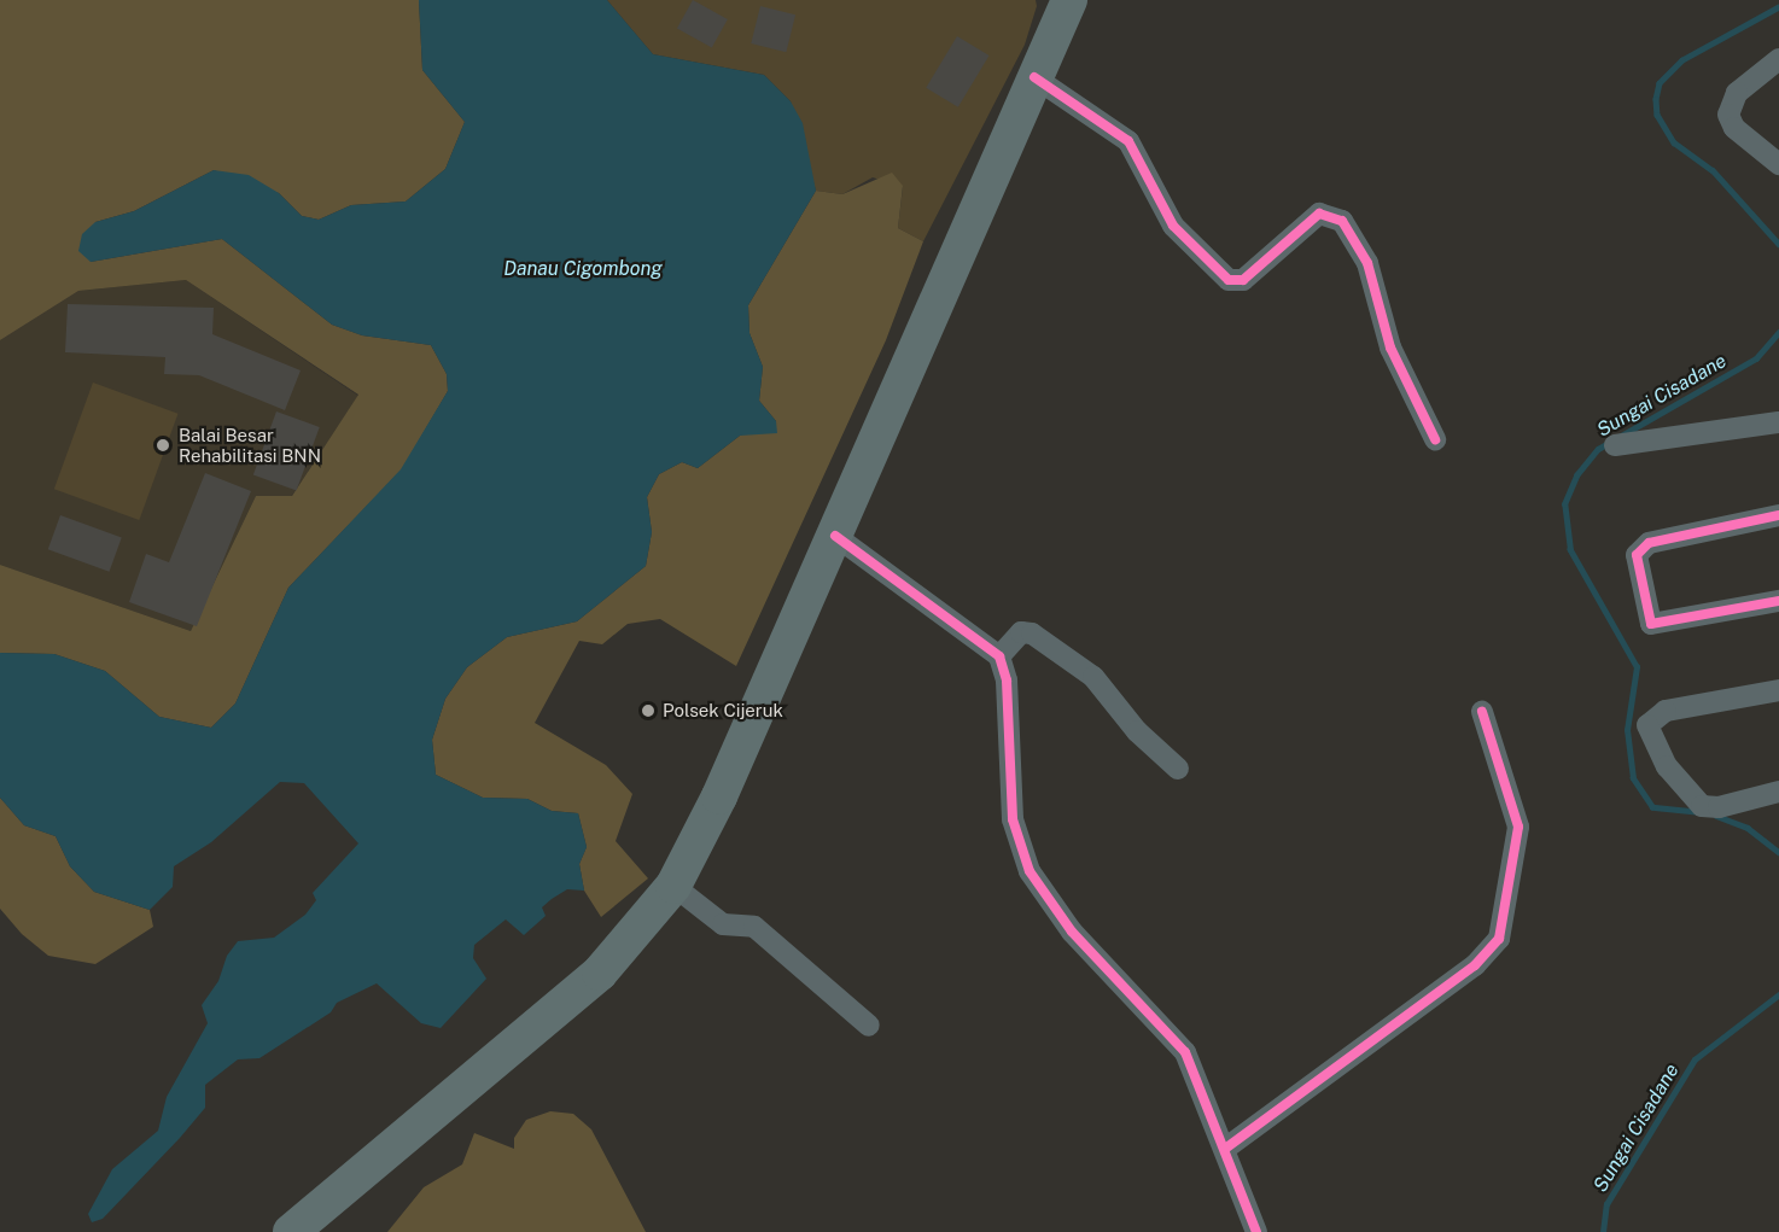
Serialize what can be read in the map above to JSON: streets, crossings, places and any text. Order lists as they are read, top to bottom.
{
  "water": ["Danau Cigombong", "Sungai Cisadane"],
  "places": ["Balai Besar Rehabilitasi BNN", "Polsek Cijeruk"]
}
